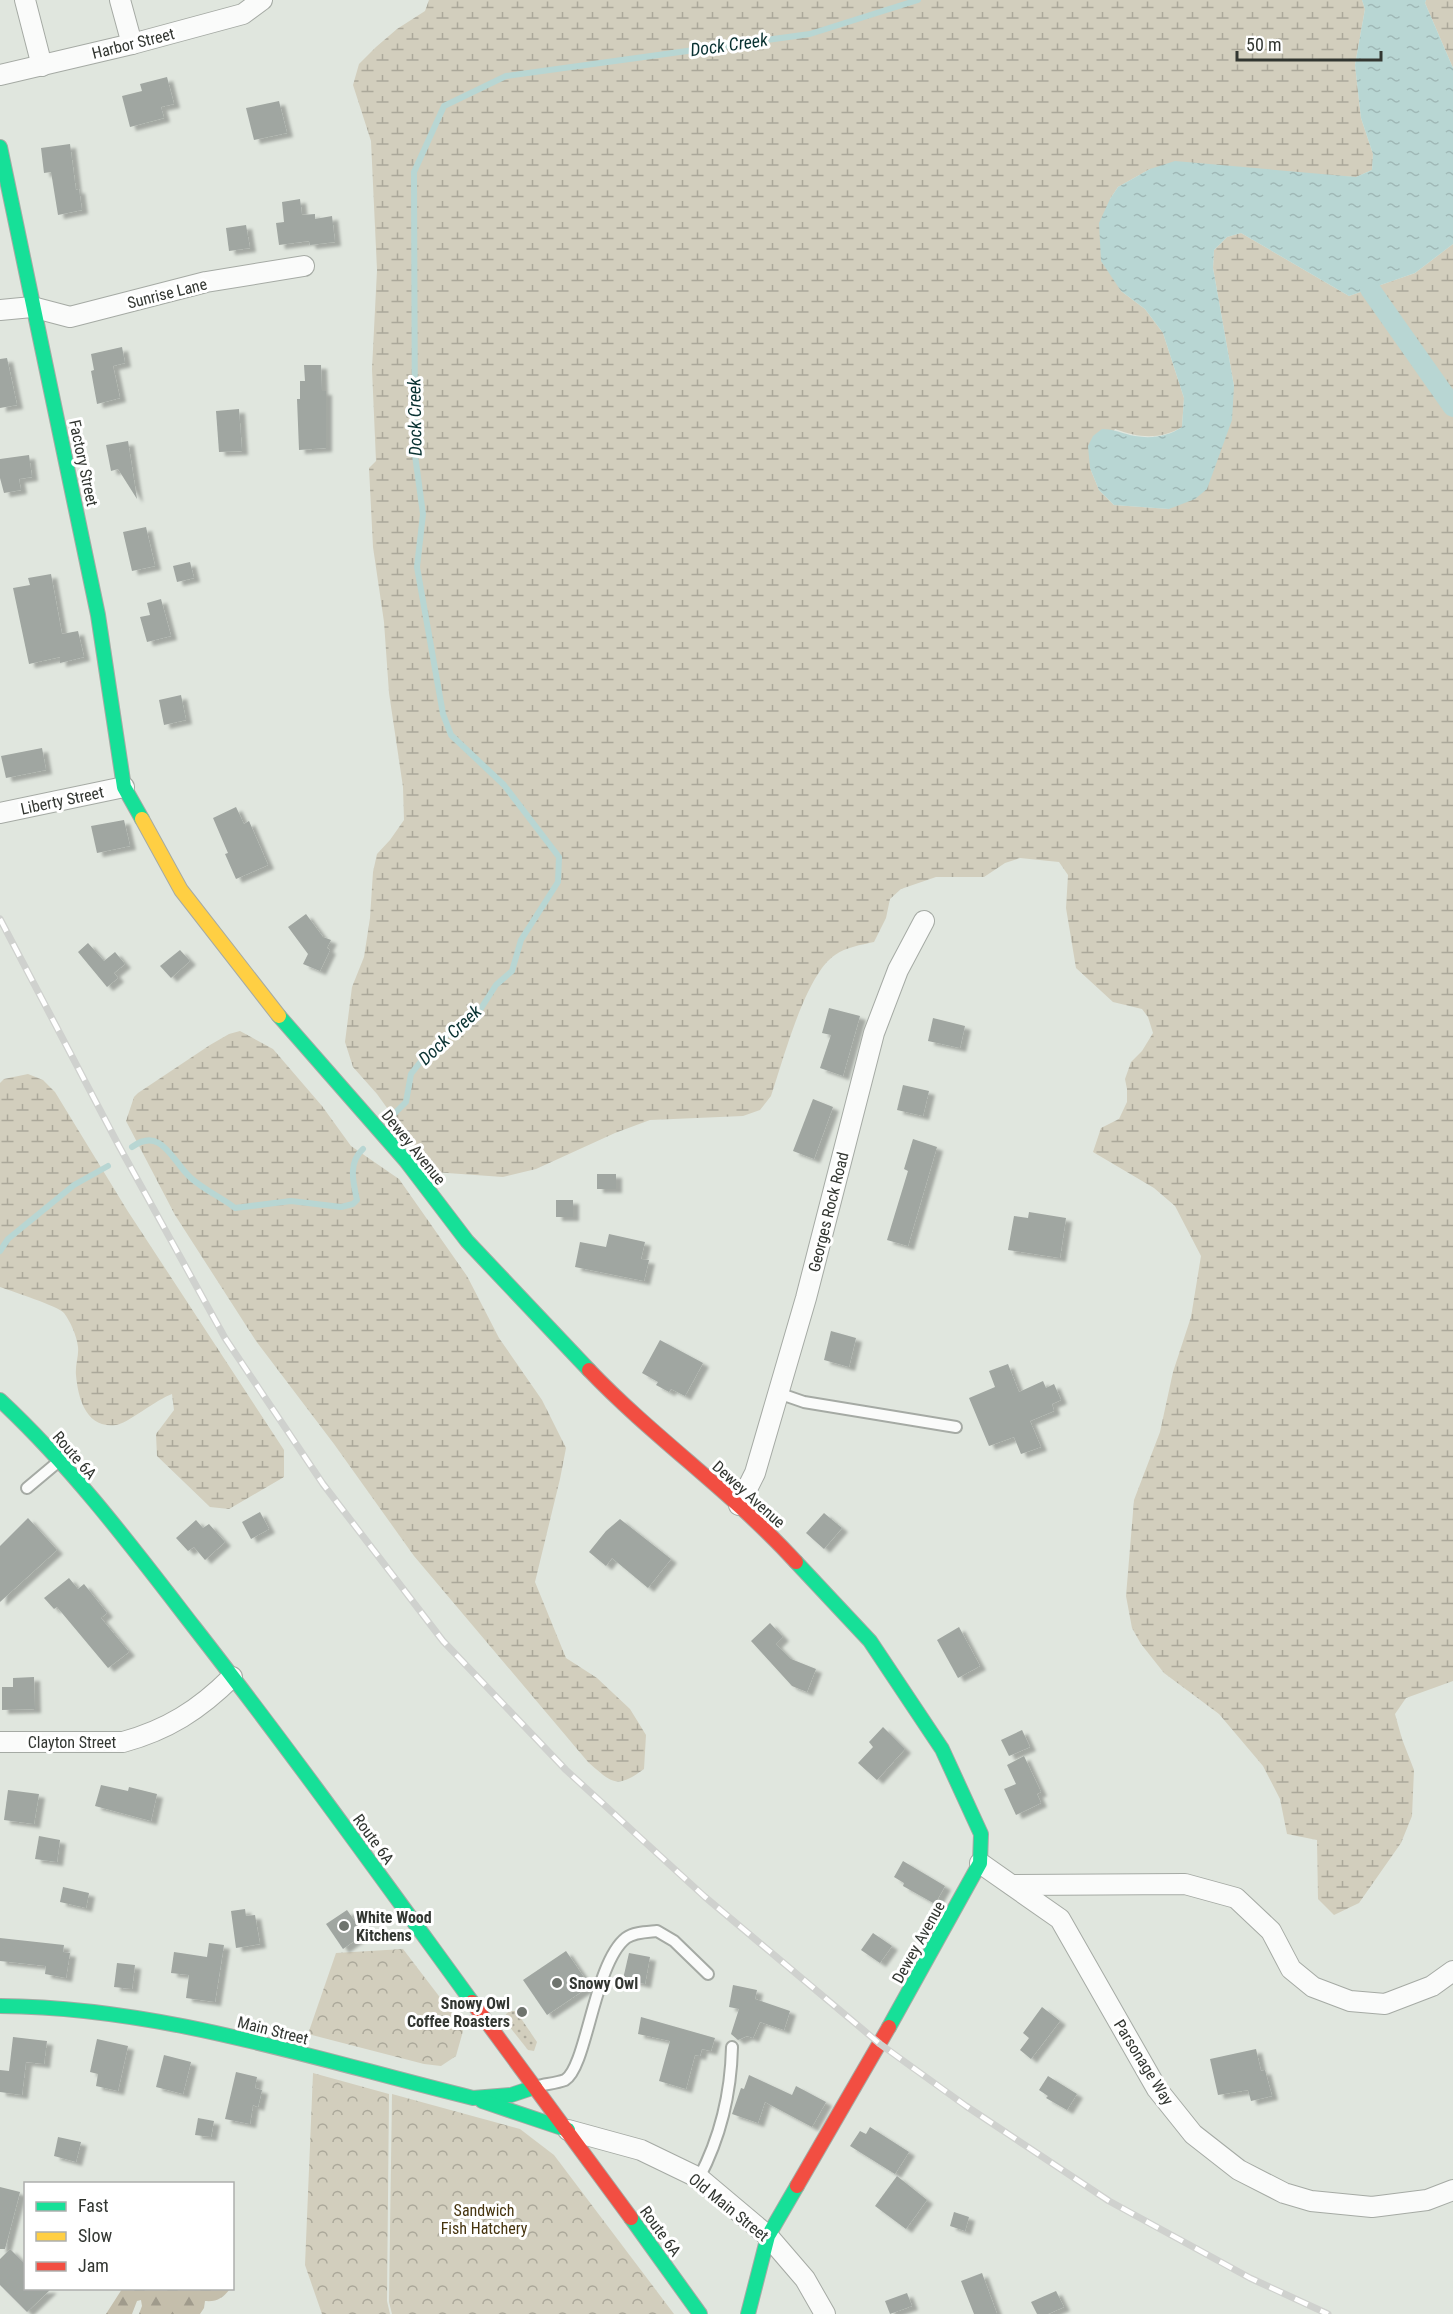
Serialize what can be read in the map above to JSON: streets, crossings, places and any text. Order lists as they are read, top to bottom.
{
  "streets": {
    "street": [
      "Harbor Street",
      "Sunrise Lane",
      "Factory Street",
      "Liberty Street",
      "Dewey Avenue",
      "Georges Rock Road",
      "Route 6A",
      "Clayton Street",
      "Main Street",
      "Parsonage Way",
      "Old Main Street"
    ]
  },
  "crossings": [
    ["Sunrise Lane", "Factory Street"],
    ["Factory Street", "Liberty Street"],
    ["Factory Street", "Dewey Avenue"],
    ["Liberty Street", "Dewey Avenue"],
    ["Dewey Avenue", "Georges Rock Road"],
    ["Dewey Avenue", "Parsonage Way"],
    ["Dewey Avenue", "Old Main Street"],
    ["Route 6A", "Clayton Street"],
    ["Route 6A", "Main Street"],
    ["Route 6A", "Old Main Street"]
  ],
  "water": ["Dock Creek"],
  "parks": ["Sandwich Fish Hatchery"],
  "places": ["White Wood Kitchens", "Snowy Owl", "Snowy Owl Coffee Roasters"],
  "legend": ["Fast", "Slow", "Jam"],
  "scale_bar": "50 m"
}
